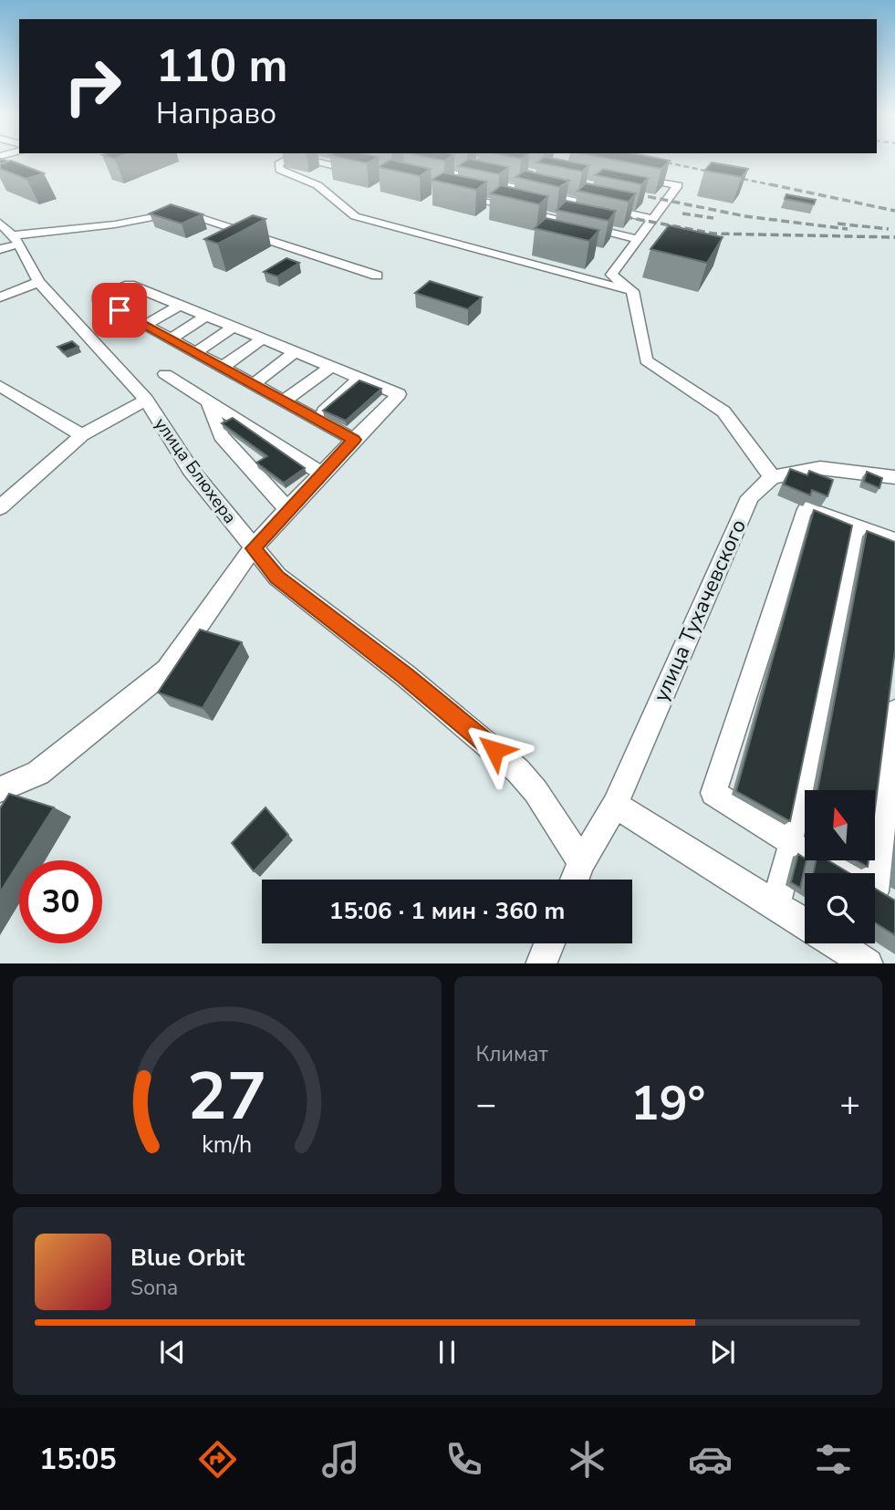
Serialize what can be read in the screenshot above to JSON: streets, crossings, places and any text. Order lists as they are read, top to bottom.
{
  "streets": {
    "street": ["улица Блюхера", "улица Тухачевского"]
  },
  "crossings": [
    ["улица Блюхера", "улица Тухачевского"]
  ],
  "north": "top",
  "page": {
    "turn": ["110 m", "Направо"],
    "limit": "30",
    "trip": "15:06 · 1 мин · 360 m",
    "tile": "Климат",
    "heat": ["−", "19°", "+"],
    "song": ["Blue Orbit", "Sona"],
    "tabs": "15:05",
    "gauge": ["27", "km/h"]
  }
}
